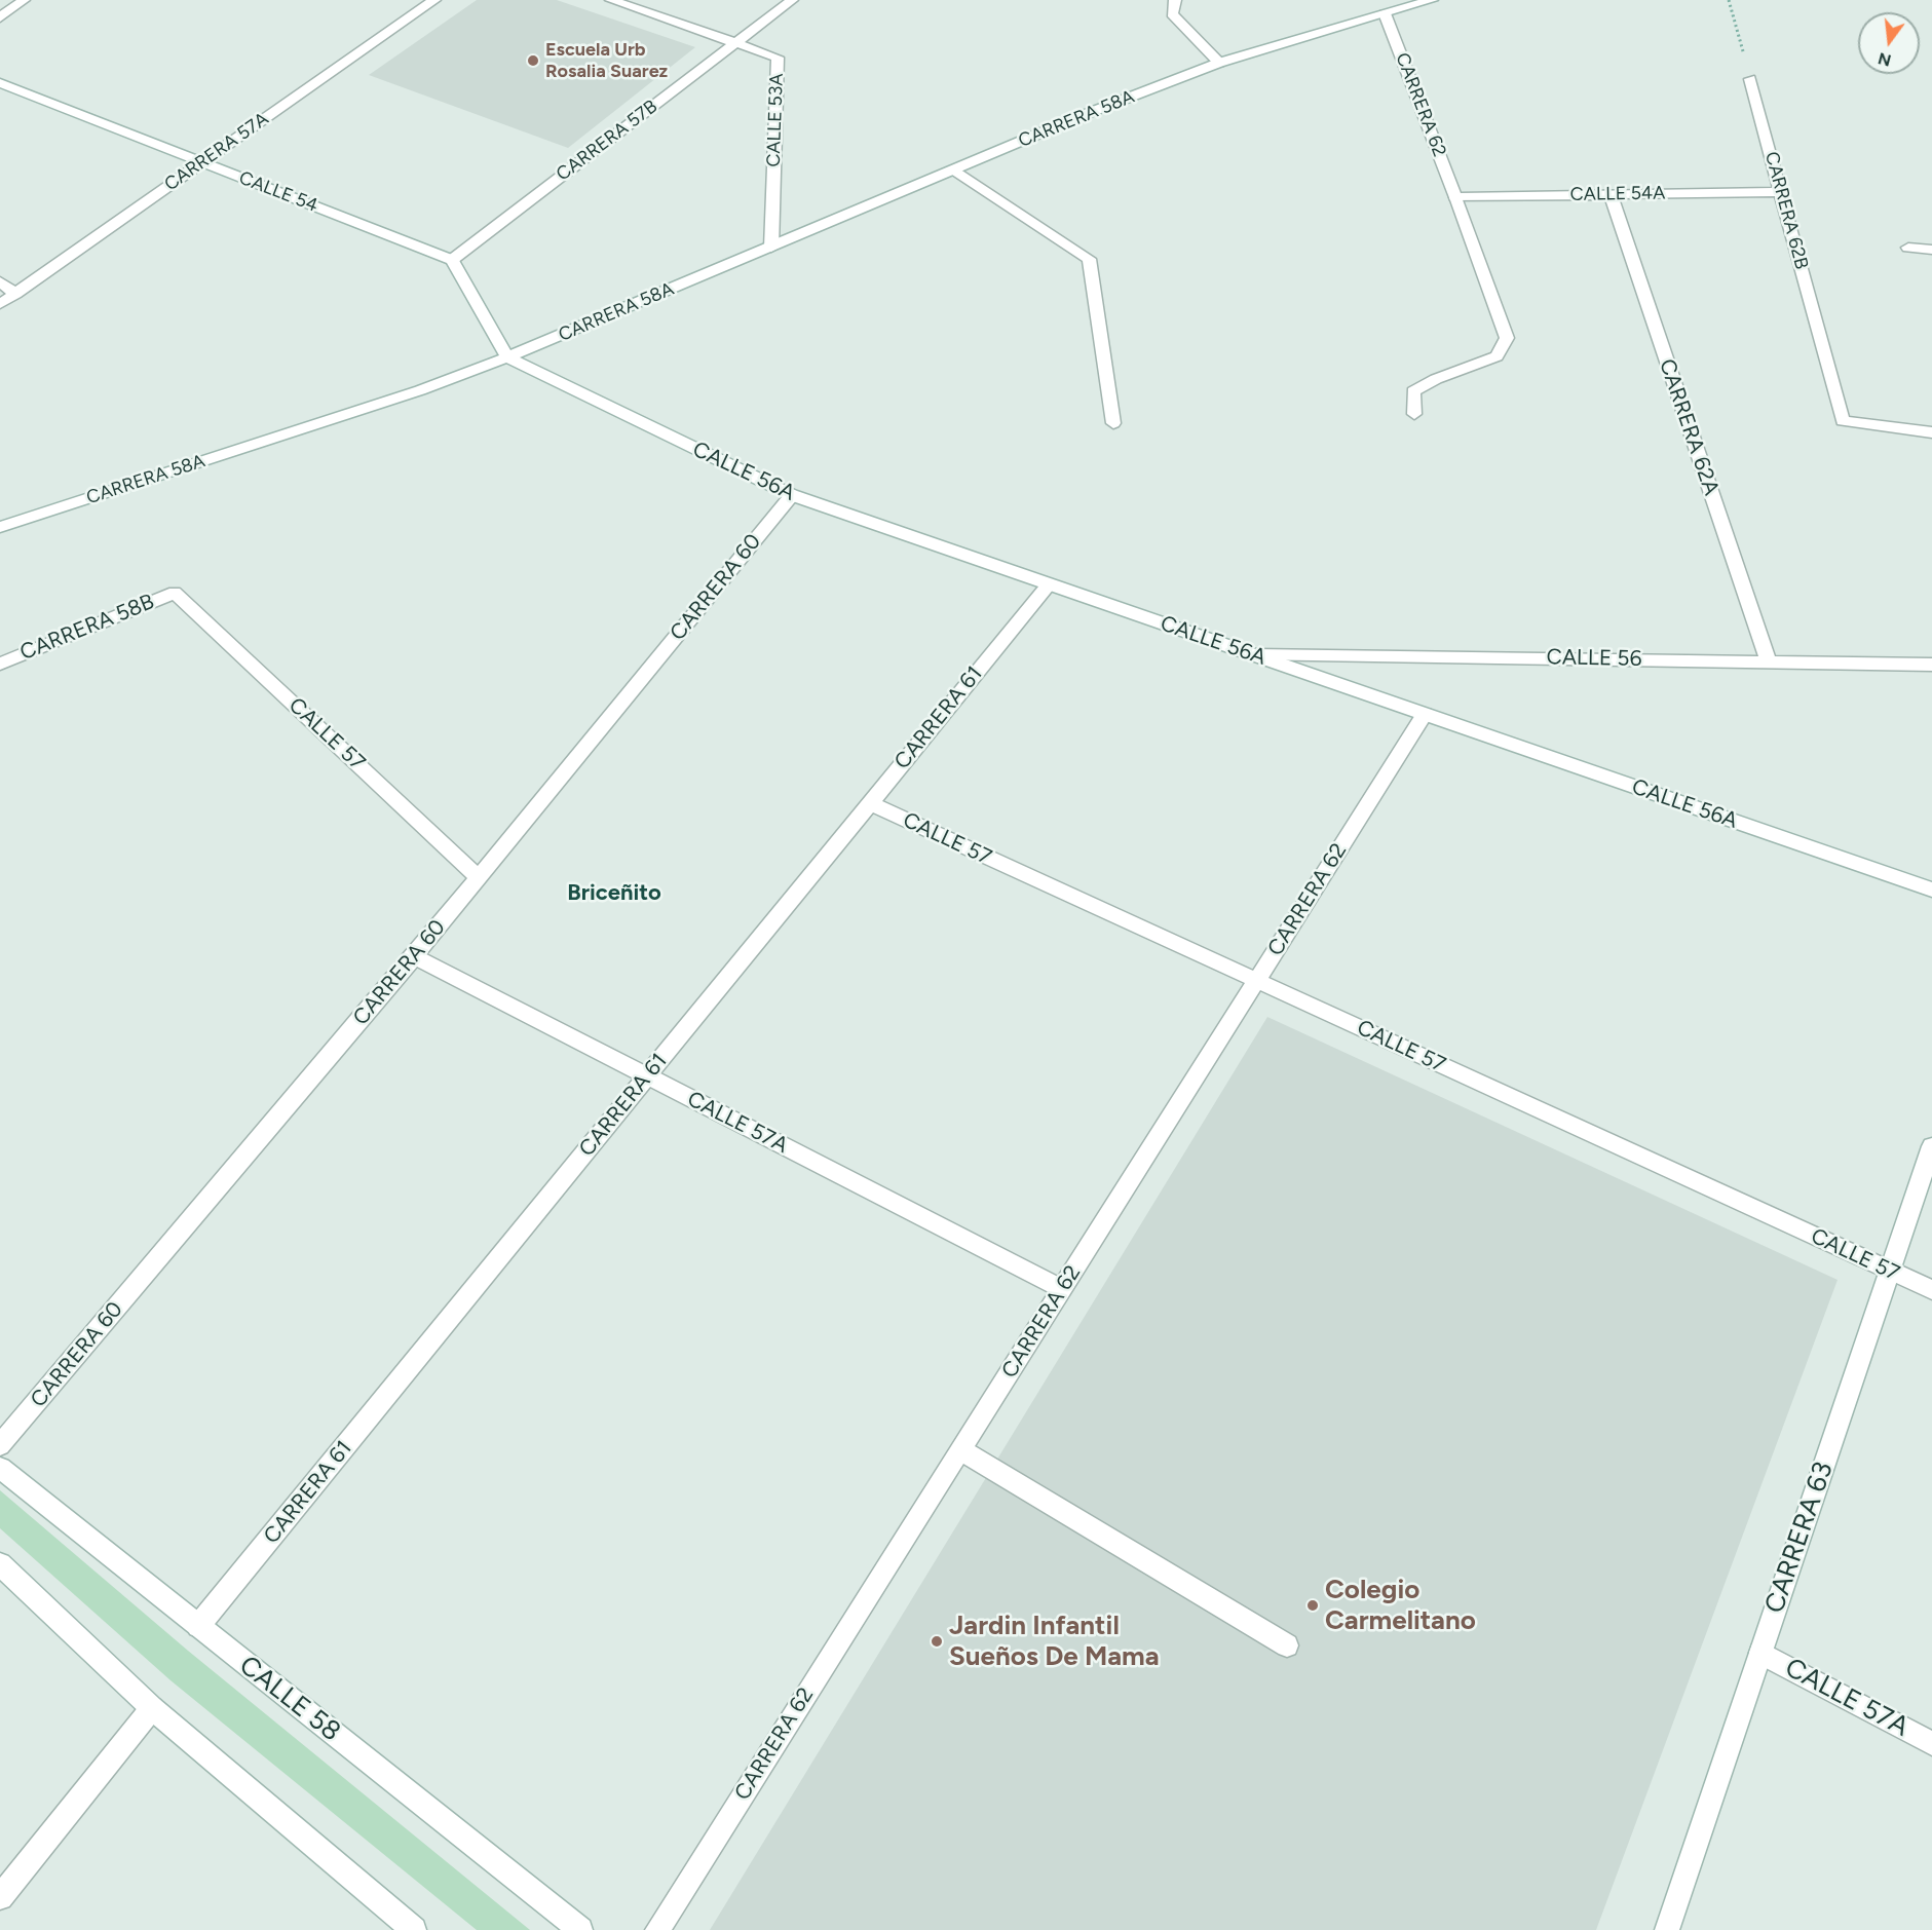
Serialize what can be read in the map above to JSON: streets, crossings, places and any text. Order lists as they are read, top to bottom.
{
  "streets": {
    "street": [
      "CARRERA 62",
      "CARRERA 58A",
      "CALLE 53A",
      "CARRERA 57B",
      "CARRERA 57A",
      "CALLE 54",
      "CALLE 54A",
      "CARRERA 62B",
      "CARRERA 62A",
      "CALLE 56A",
      "CARRERA 60",
      "CARRERA 58B",
      "CALLE 56",
      "CARRERA 61",
      "CALLE 57",
      "CALLE 57A",
      "CARRERA 63",
      "CALLE 58"
    ]
  },
  "crossings": [
    ["CARRERA 62", "CARRERA 58A"],
    ["CARRERA 62", "CALLE 54A"],
    ["CARRERA 62", "CALLE 56A"],
    ["CARRERA 62", "CALLE 57"],
    ["CARRERA 62", "CALLE 57A"],
    ["CARRERA 58A", "CALLE 53A"],
    ["CARRERA 58A", "CALLE 56A"],
    ["CALLE 53A", "CARRERA 57B"],
    ["CARRERA 57B", "CALLE 54"],
    ["CARRERA 57A", "CALLE 54"],
    ["CALLE 54A", "CARRERA 62B"],
    ["CALLE 54A", "CARRERA 62A"],
    ["CARRERA 62A", "CALLE 56"],
    ["CALLE 56A", "CARRERA 60"],
    ["CALLE 56A", "CALLE 56"],
    ["CALLE 56A", "CARRERA 61"],
    ["CARRERA 60", "CALLE 57"],
    ["CARRERA 60", "CALLE 57A"],
    ["CARRERA 58B", "CALLE 57"],
    ["CARRERA 61", "CALLE 57"],
    ["CARRERA 61", "CALLE 57A"],
    ["CARRERA 61", "CALLE 58"],
    ["CALLE 57", "CARRERA 63"],
    ["CALLE 57A", "CARRERA 63"]
  ],
  "districts": ["Briceñito"],
  "places": ["Escuela Urb Rosalia Suarez", "Colegio Carmelitano", "Jardin Infantil Sueños De Mama"],
  "north": "bottom"
}
